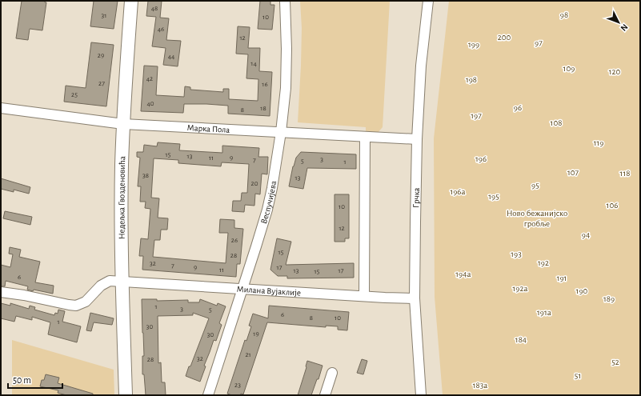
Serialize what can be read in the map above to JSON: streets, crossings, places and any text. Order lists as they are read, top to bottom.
{
  "streets": {
    "main road": ["Недељка Гвозденовића"],
    "street": [
      "Марка Пола",
      "Грчка",
      "Веспучијева",
      "Милана Вујаклије"
    ]
  },
  "crossings": [
    ["Марка Пола", "Недељка Гвозденовића"],
    ["Марка Пола", "Грчка"],
    ["Марка Пола", "Веспучијева"],
    ["Недељка Гвозденовића", "Милана Вујаклије"],
    ["Грчка", "Милана Вујаклије"],
    ["Веспучијева", "Милана Вујаклије"]
  ],
  "parks": [
    "98",
    "200",
    "97",
    "199",
    "109",
    "120",
    "198",
    "96",
    "197",
    "108",
    "119",
    "196",
    "107",
    "118",
    "95",
    "196a",
    "195",
    "106",
    "Ново бежанијско гробље",
    "94",
    "193",
    "192",
    "194a",
    "191",
    "192а",
    "190",
    "189",
    "191a",
    "184",
    "52",
    "51",
    "183a"
  ],
  "house_numbers": [
    "48",
    "31",
    "10",
    "46",
    "12",
    "29",
    "44",
    "14",
    "42",
    "27",
    "16",
    "25",
    "40",
    "18",
    "8",
    "15",
    "13",
    "11",
    "9",
    "3",
    "7",
    "5",
    "1",
    "38",
    "13",
    "20",
    "10",
    "12",
    "26",
    "15",
    "28",
    "32",
    "7",
    "9",
    "17",
    "11",
    "13",
    "17",
    "15",
    "6",
    "1",
    "3",
    "5",
    "6",
    "8",
    "10",
    "1",
    "30",
    "19",
    "30",
    "21",
    "32",
    "28",
    "23"
  ],
  "scale_bar": "50 m",
  "north": "bottom right"
}
